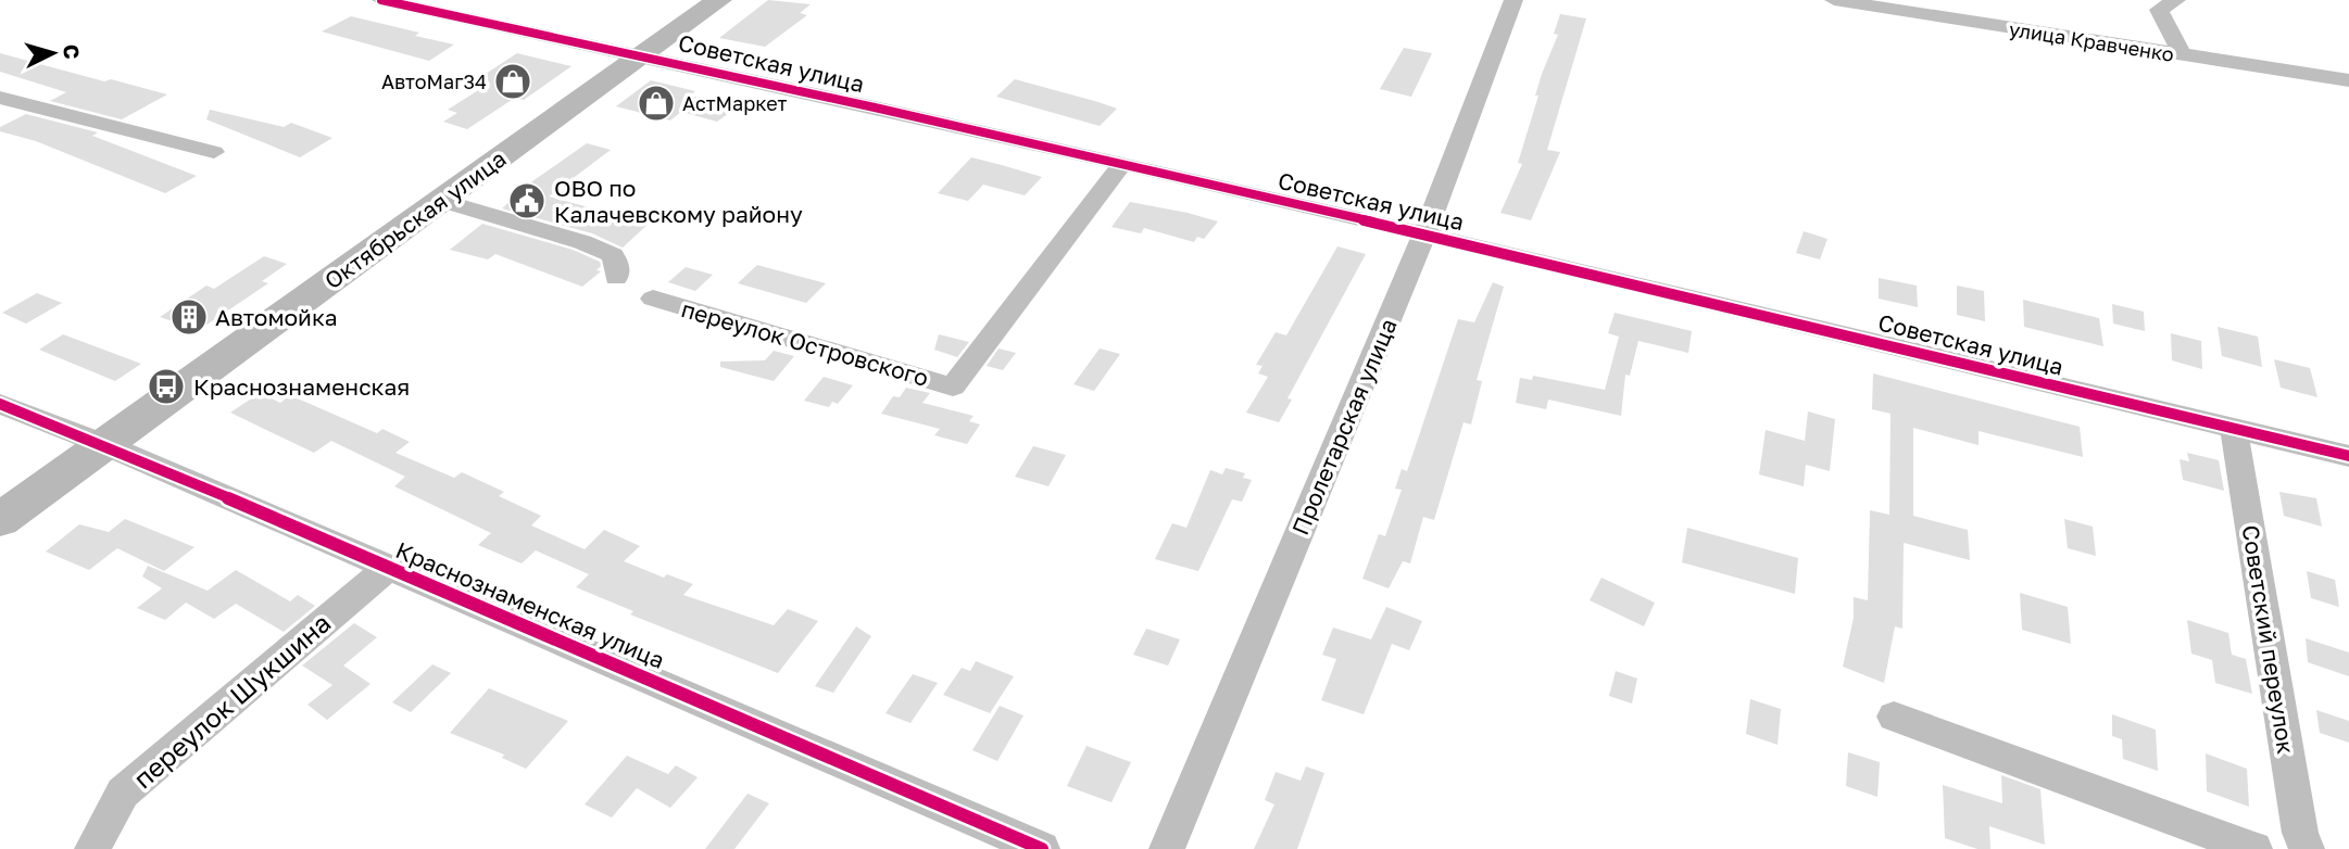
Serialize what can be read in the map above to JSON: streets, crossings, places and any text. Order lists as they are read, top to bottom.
{
  "streets": {
    "main road": ["Октябрьская улица"],
    "street": [
      "улица Кравченко",
      "Советская улица",
      "переулок Островского",
      "Пролетарская улица",
      "Краснознаменская улица",
      "Советский переулок",
      "переулок Шукшина"
    ]
  },
  "crossings": [
    ["Советская улица", "Октябрьская улица"],
    ["Советская улица", "переулок Островского"],
    ["Советская улица", "Пролетарская улица"],
    ["Советская улица", "Советский переулок"],
    ["Октябрьская улица", "Краснознаменская улица"],
    ["Краснознаменская улица", "переулок Шукшина"]
  ],
  "places": {
    "shop": ["АвтоМаг34", "АстМаркет"],
    "public building": ["ОВО по Калачевскому району"],
    "building": ["Автомойка"],
    "bus stop": ["Краснознаменская"]
  },
  "north": "right"
}
